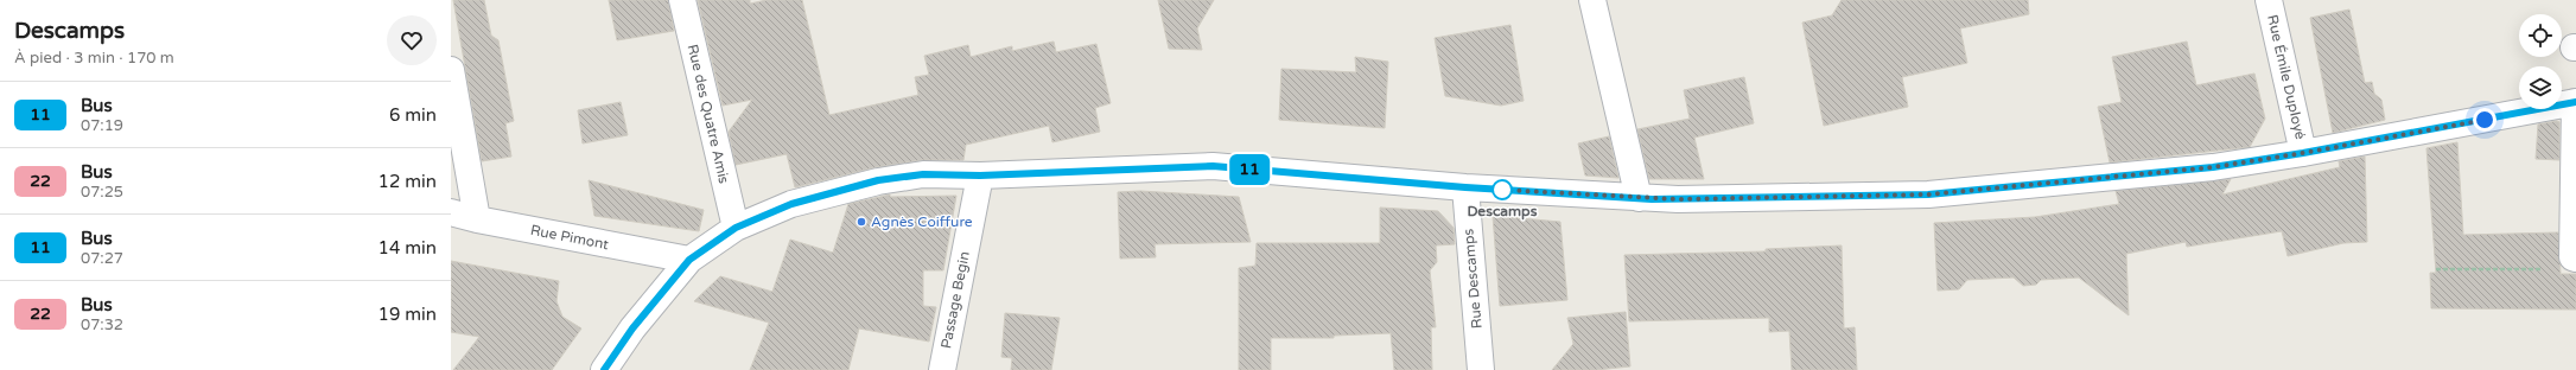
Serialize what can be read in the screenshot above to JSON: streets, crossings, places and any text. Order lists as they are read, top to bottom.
{
  "streets": {
    "street": [
      "Rue Émile Duployé",
      "Rue des Quatre Amis",
      "Rue Pimont",
      "Rue Descamps",
      "Passage Begin"
    ]
  },
  "places": ["Descamps", "Agnès Coiffure"],
  "lines": ["bus line 11"],
  "page": {
    "heading": ["Descamps", "À pied · 3 min · 170 m"],
    "on_map": "11",
    "list": [
      {
        "mark": "11",
        "name": "Bus",
        "note": "07:19",
        "value": "6 min"
      },
      {
        "mark": "22",
        "name": "Bus",
        "note": "07:25",
        "value": "12 min"
      },
      {
        "mark": "11",
        "name": "Bus",
        "note": "07:27",
        "value": "14 min"
      },
      {
        "mark": "22",
        "name": "Bus",
        "note": "07:32",
        "value": "19 min"
      }
    ]
  }
}
